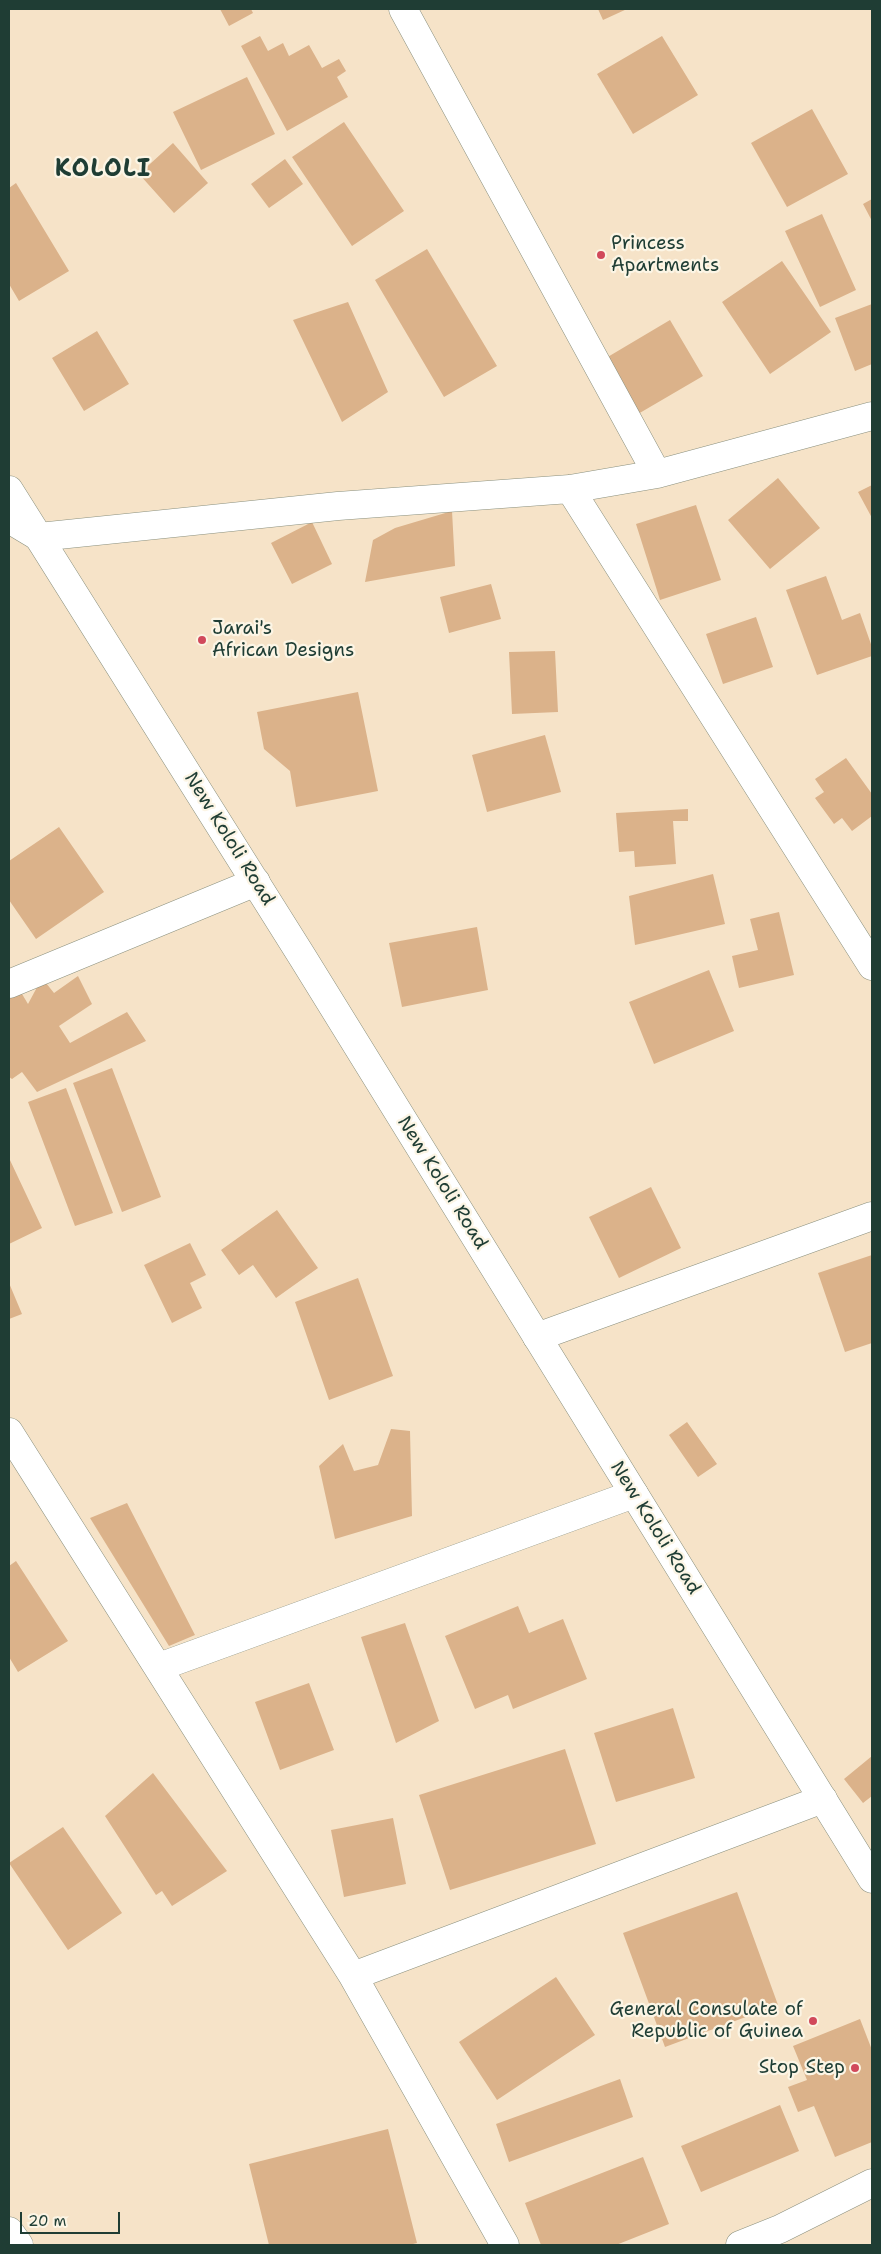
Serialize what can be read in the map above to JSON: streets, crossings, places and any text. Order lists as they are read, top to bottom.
{
  "streets": {
    "street": ["New Kololi Road"]
  },
  "districts": ["KOLOLI"],
  "places": [
    "Princess Apartments",
    "Jarai's African Designs",
    "General Consulate of Republic of Guinea",
    "Stop Step"
  ],
  "scale_bar": "20 m"
}
